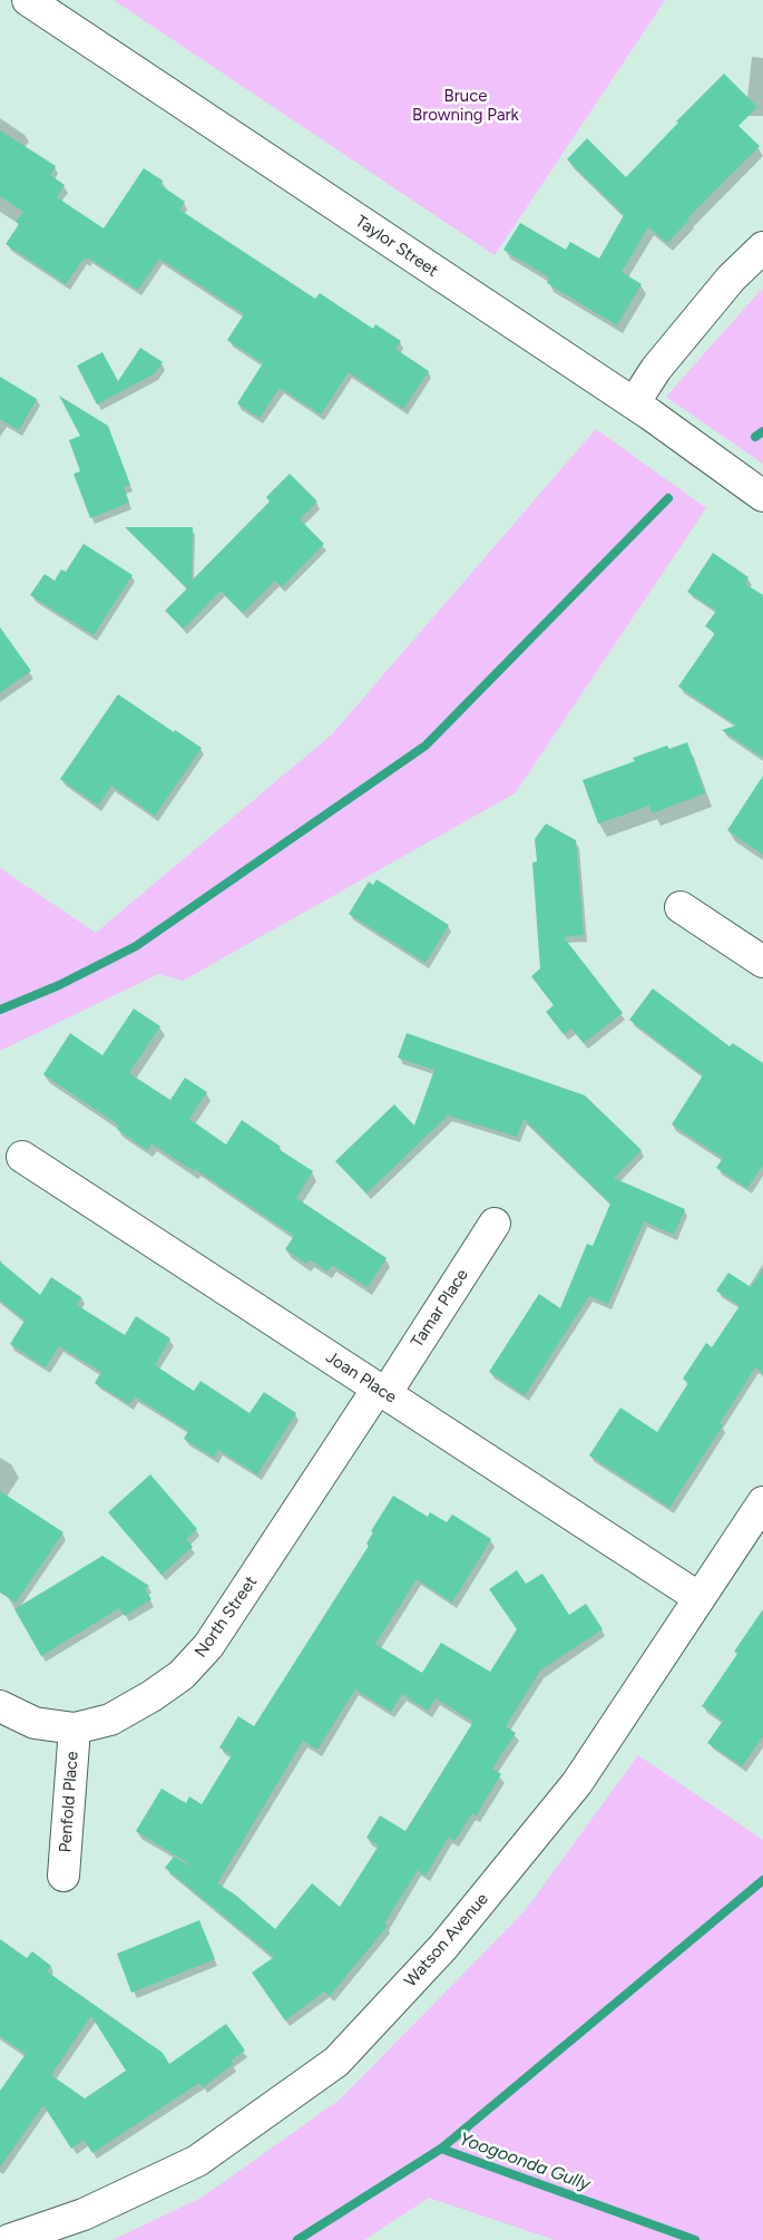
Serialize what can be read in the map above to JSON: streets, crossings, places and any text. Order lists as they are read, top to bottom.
{
  "streets": {
    "street": [
      "Taylor Street",
      "Tamar Place",
      "Joan Place",
      "North Street",
      "Penfold Place",
      "Watson Avenue"
    ]
  },
  "crossings": [
    ["Tamar Place", "Joan Place"],
    ["Tamar Place", "North Street"],
    ["Joan Place", "North Street"],
    ["Joan Place", "Watson Avenue"],
    ["North Street", "Penfold Place"]
  ],
  "water": ["Yoogoonda Gully"],
  "parks": ["Bruce Browning Park"]
}
